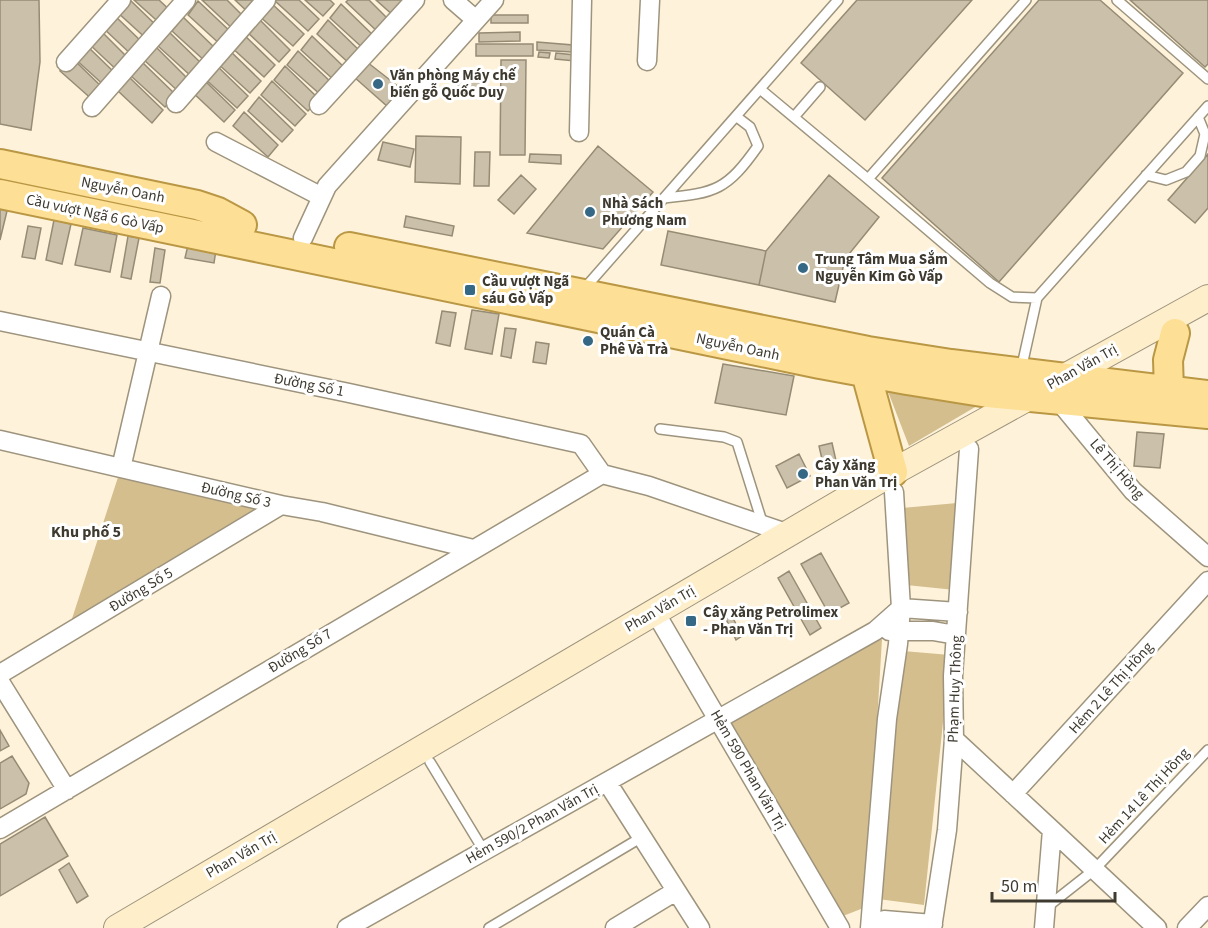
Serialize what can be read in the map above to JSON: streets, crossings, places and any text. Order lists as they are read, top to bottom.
{
  "streets": {
    "main road": ["Nguyễn Oanh", "Cầu vượt Ngã 6 Gò Vấp", "Phan Văn Trị"],
    "street": [
      "Đường Số 1",
      "Lê Thị Hồng",
      "Đường Số 3",
      "Đường Số 5",
      "Đường Số 7",
      "Hẻm 2 Lê Thị Hồng",
      "Phạm Huy Thông",
      "Hẻm 590 Phan Văn Trị",
      "Hẻm 590/2 Phan Văn Trị"
    ],
    "lane": ["Hẻm 14 Lê Thị Hồng"]
  },
  "crossings": [
    ["Nguyễn Oanh", "Cầu vượt Ngã 6 Gò Vấp"],
    ["Nguyễn Oanh", "Phan Văn Trị"],
    ["Nguyễn Oanh", "Lê Thị Hồng"],
    ["Phan Văn Trị", "Lê Thị Hồng"],
    ["Phan Văn Trị", "Phạm Huy Thông"],
    ["Phan Văn Trị", "Hẻm 590 Phan Văn Trị"],
    ["Đường Số 1", "Đường Số 7"],
    ["Đường Số 3", "Đường Số 5"],
    ["Đường Số 3", "Đường Số 7"],
    ["Hẻm 590 Phan Văn Trị", "Hẻm 590/2 Phan Văn Trị"]
  ],
  "districts": ["Khu phố 5"],
  "places": {
    "other": [
      "Văn phòng Máy chế biến gỗ Quốc Duy",
      "Nhà Sách Phương Nam",
      "Trung Tâm Mua Sắm Nguyễn Kim Gò Vấp",
      "Quán Cà Phê Và Trà",
      "Cây Xăng Phan Văn Trị"
    ],
    "transit": ["Cầu vượt Ngã sáu Gò Vấp", "Cây xăng Petrolimex - Phan Văn Trị"]
  },
  "scale_bar": "50 m"
}
